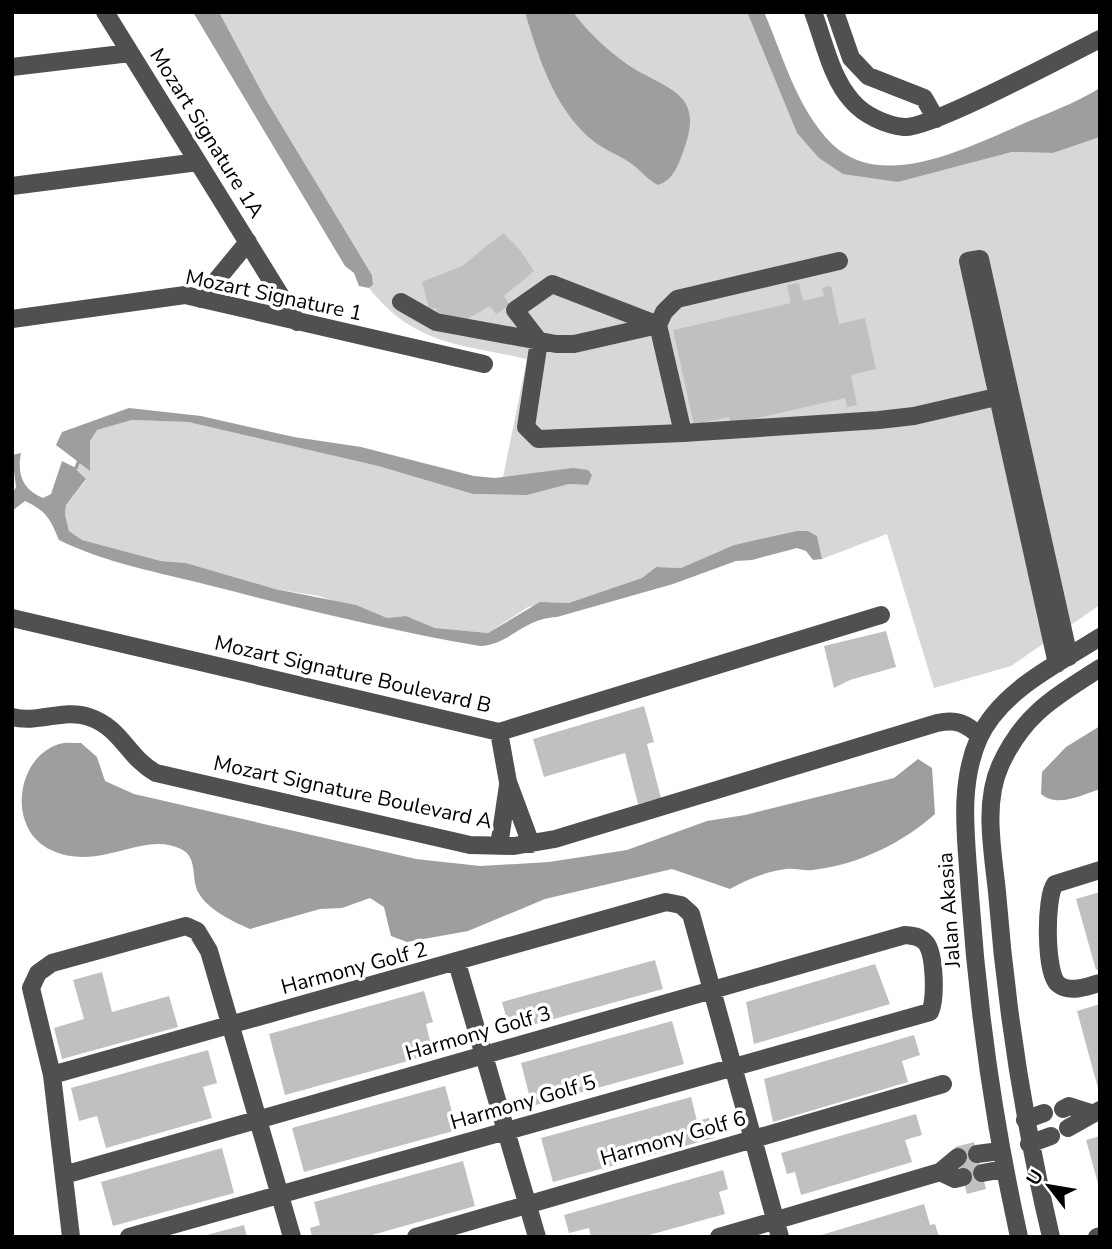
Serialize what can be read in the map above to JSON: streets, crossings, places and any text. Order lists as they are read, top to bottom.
{
  "streets": {
    "street": [
      "Mozart Signature 1A",
      "Mozart Signature 1",
      "Mozart Signature Boulevard B",
      "Mozart Signature Boulevard A",
      "Jalan Akasia",
      "Harmony Golf 2",
      "Harmony Golf 3",
      "Harmony Golf 5",
      "Harmony Golf 6"
    ]
  },
  "crossings": [
    ["Mozart Signature 1A", "Mozart Signature 1"],
    ["Mozart Signature Boulevard A", "Jalan Akasia"],
    ["Harmony Golf 2", "Harmony Golf 3"],
    ["Harmony Golf 3", "Harmony Golf 5"]
  ],
  "north": "top left"
}
